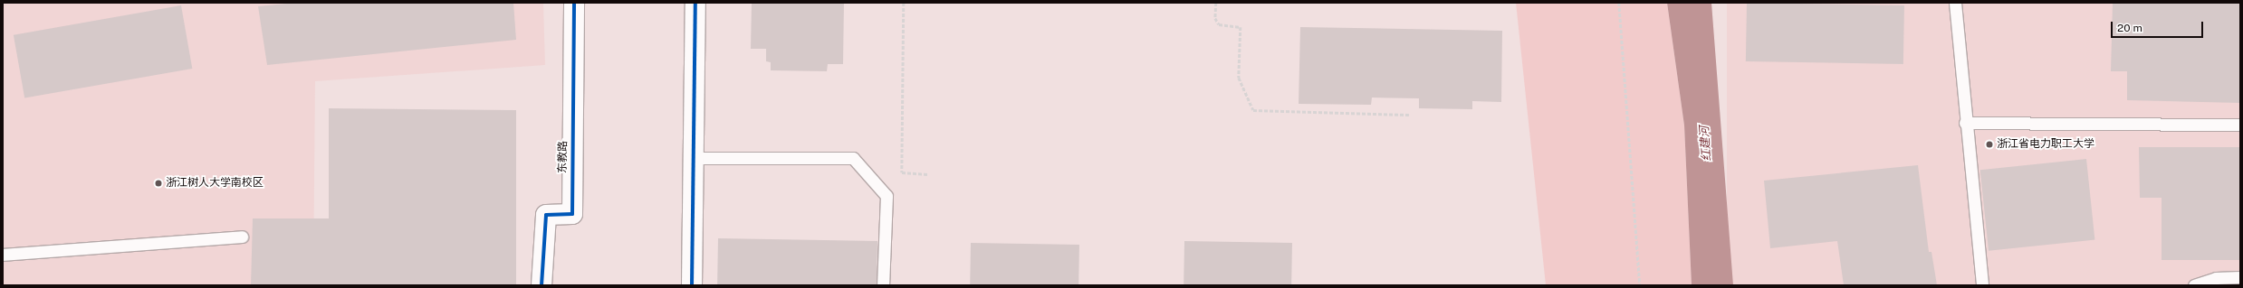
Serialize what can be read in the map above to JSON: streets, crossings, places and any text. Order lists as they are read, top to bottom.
{
  "streets": {
    "street": ["东教路"]
  },
  "water": ["红建河"],
  "places": ["浙江省电力职工大学", "浙江树人大学南校区"],
  "scale_bar": "20 m"
}
